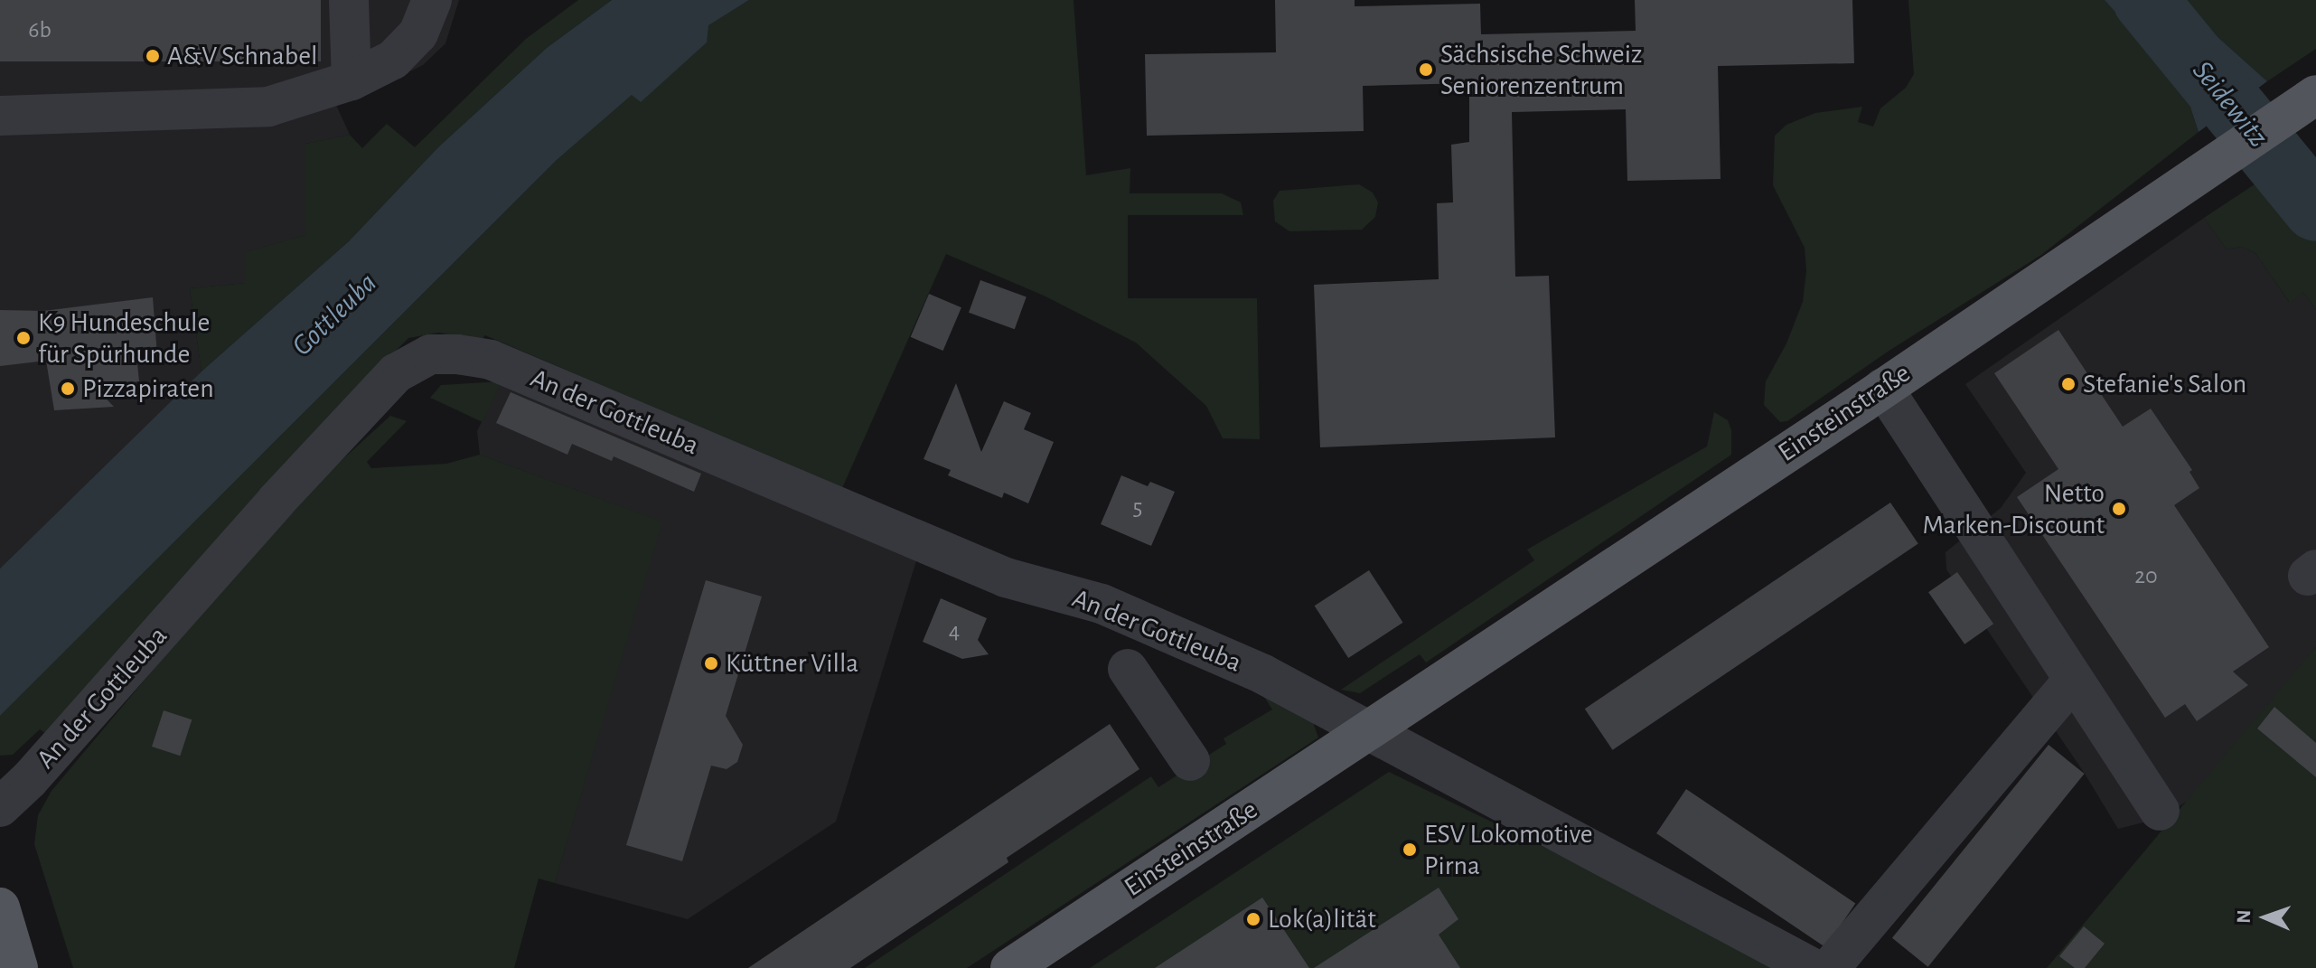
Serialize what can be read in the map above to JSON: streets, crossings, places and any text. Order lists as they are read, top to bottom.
{
  "streets": {
    "main road": ["Einsteinstraße"],
    "street": ["An der Gottleuba"]
  },
  "crossings": [
    ["An der Gottleuba", "Einsteinstraße"]
  ],
  "water": ["Seidewitz", "Gottleuba"],
  "places": [
    "A&V Schnabel",
    "Sächsische Schweiz Seniorenzentrum",
    "K9 Hundeschule für Spürhunde",
    "Stefanie's Salon",
    "Pizzapiraten",
    "Netto Marken-Discount",
    "Küttner Villa",
    "ESV Lokomotive Pirna",
    "Lok(a)lität"
  ],
  "house_numbers": [
    "6b",
    "5",
    "20",
    "4"
  ],
  "north": "left"
}
